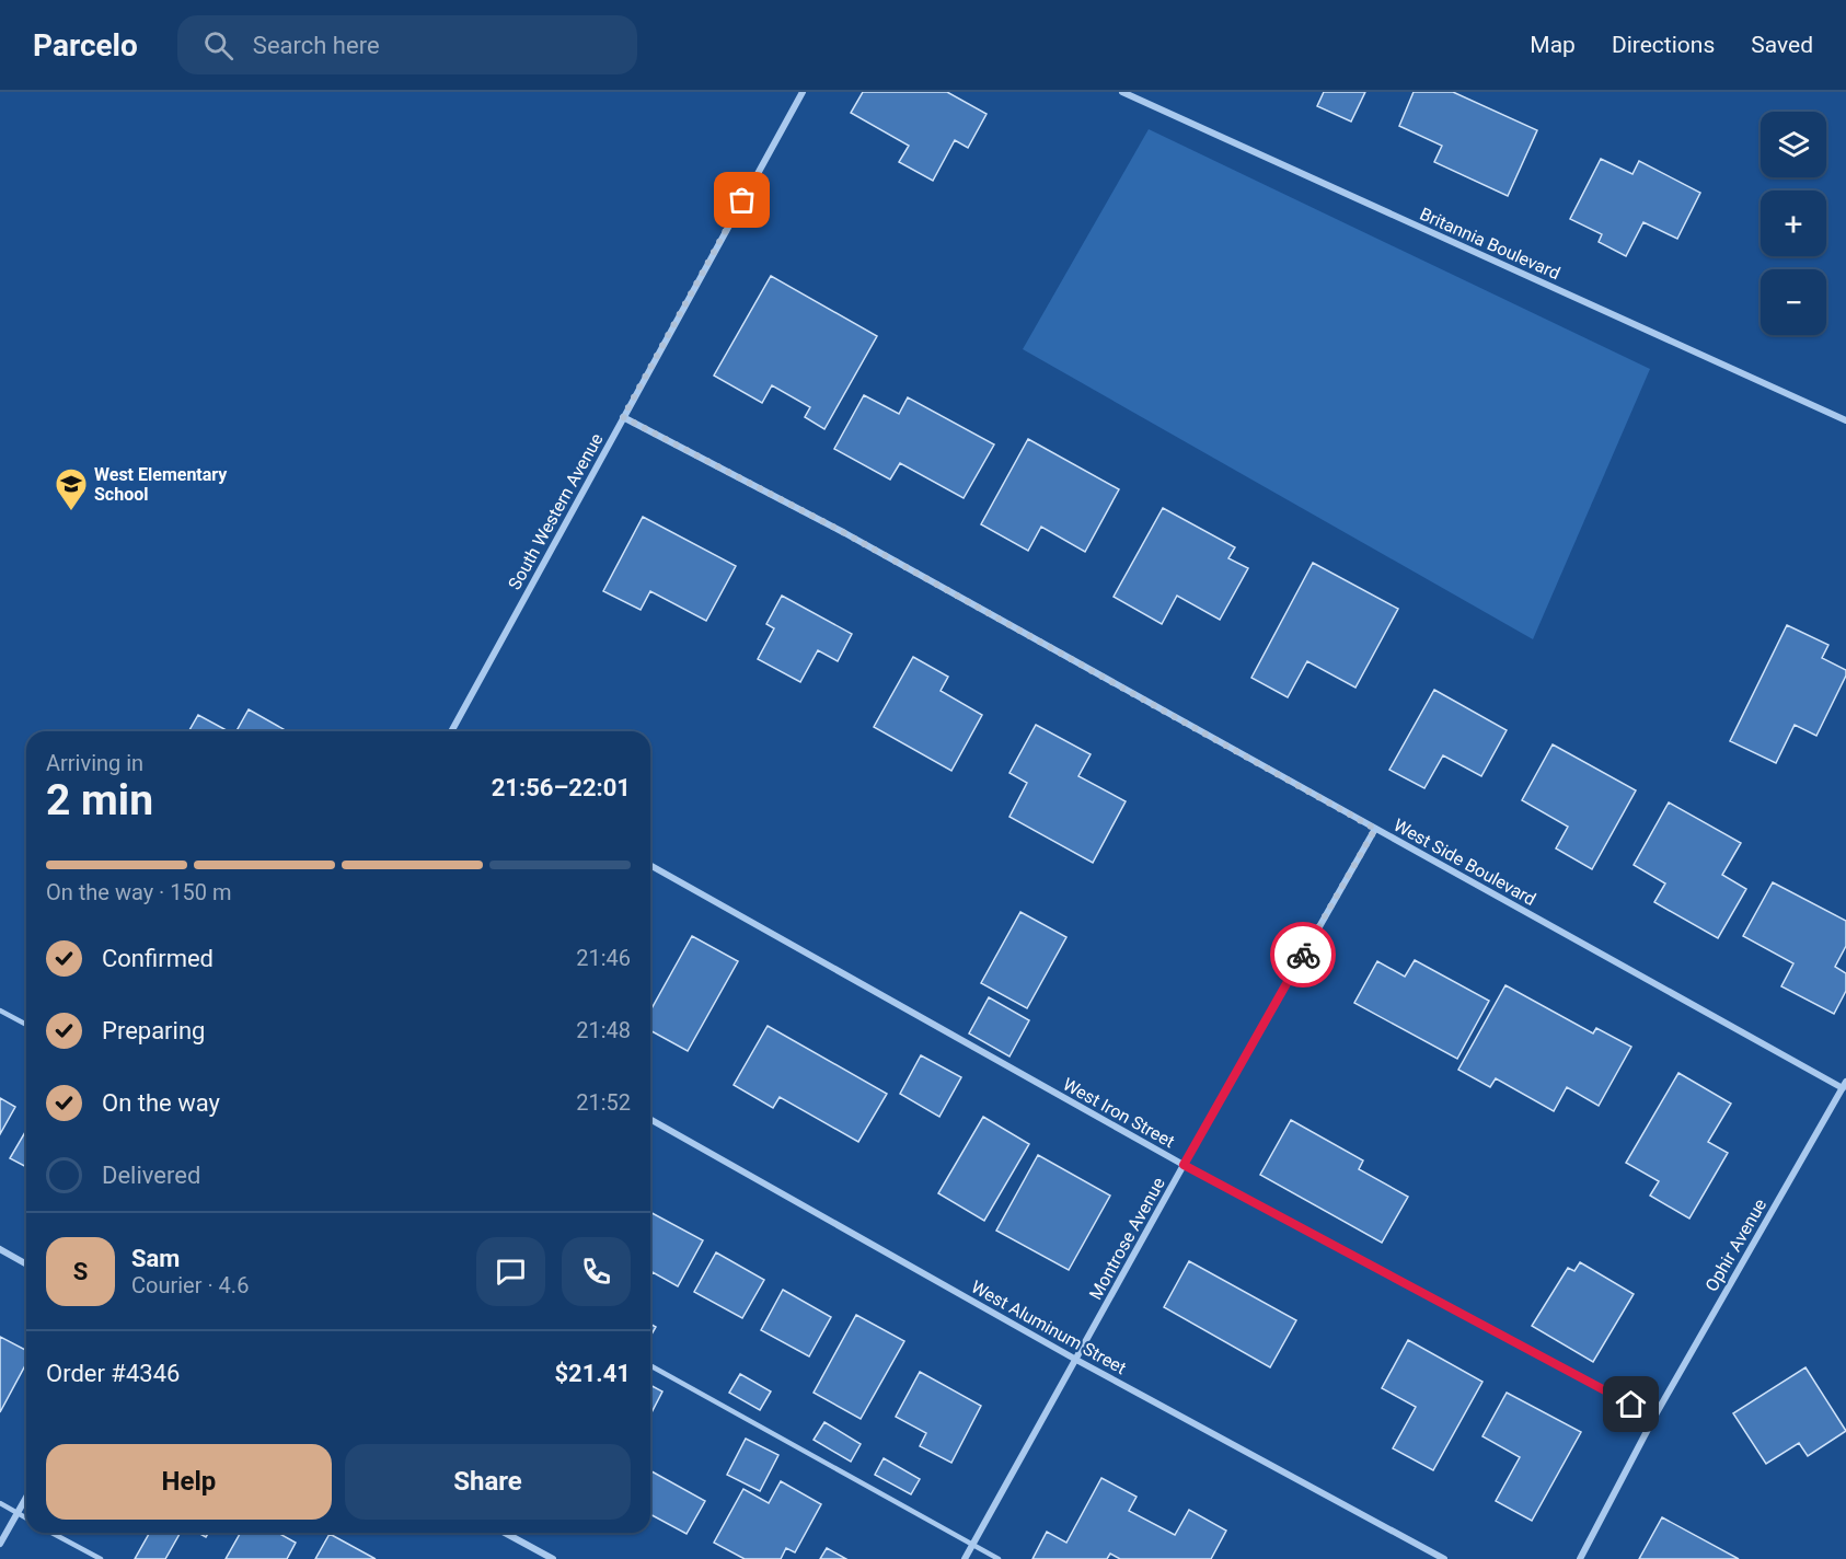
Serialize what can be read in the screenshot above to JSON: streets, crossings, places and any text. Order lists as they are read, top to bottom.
{
  "streets": {
    "street": [
      "Britannia Boulevard",
      "South Western Avenue",
      "West Side Boulevard",
      "West Iron Street",
      "Montrose Avenue",
      "Ophir Avenue",
      "West Aluminum Street"
    ]
  },
  "crossings": [
    ["South Western Avenue", "West Side Boulevard"],
    ["West Side Boulevard", "Montrose Avenue"],
    ["West Side Boulevard", "Ophir Avenue"],
    ["West Iron Street", "Montrose Avenue"],
    ["West Iron Street", "Ophir Avenue"],
    ["Montrose Avenue", "West Aluminum Street"]
  ],
  "places": {
    "school or university": ["West Elementary School"]
  },
  "page": {
    "header": "Parcelo",
    "search": "Search here",
    "nav": ["Map", "Directions", "Saved"],
    "map_buttons": ["+", "−"],
    "heading": ["2 min", "Arriving in", "21:56–22:01"],
    "panel": [
      "Sam",
      "Courier · 4.6",
      "Order #4346",
      "$21.41"
    ],
    "bar": "On the way · 150 m",
    "list": [
      ["Confirmed", "21:46"],
      ["Preparing", "21:48"],
      ["On the way", "21:52"],
      "Delivered"
    ],
    "round": "S",
    "buttons": ["Help", "Share"]
  }
}
